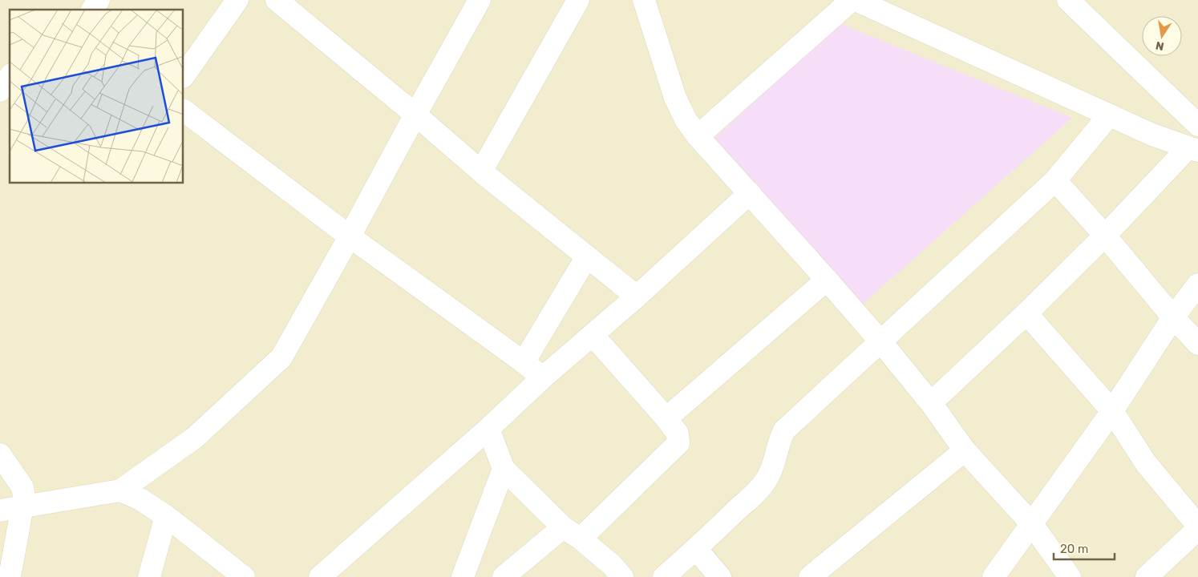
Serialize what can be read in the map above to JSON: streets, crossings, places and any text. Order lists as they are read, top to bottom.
{
  "scale_bar": "20 m",
  "north": "bottom"
}
